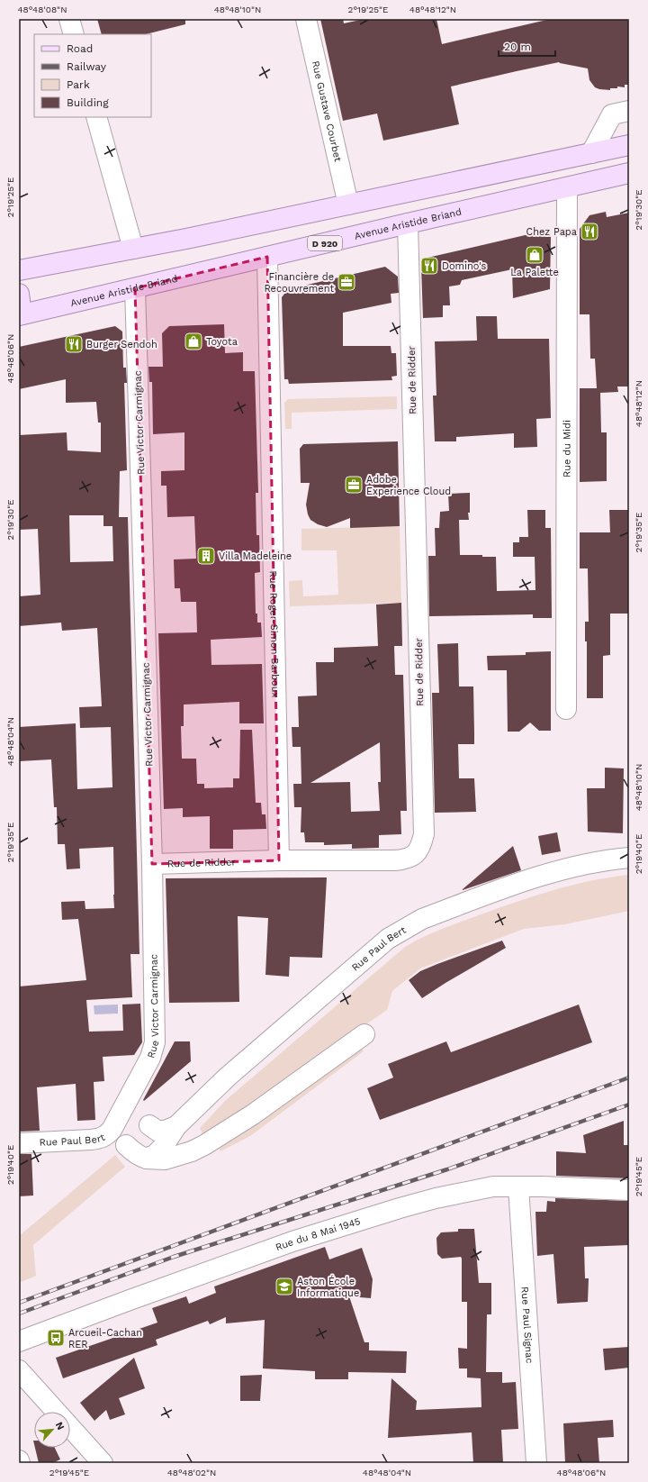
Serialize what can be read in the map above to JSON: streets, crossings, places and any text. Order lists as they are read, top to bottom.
{
  "streets": {
    "main road": ["Avenue Aristide Briand", "D 920"],
    "street": [
      "Rue Gustave Courbet",
      "Rue de Ridder",
      "Rue Victor Carmignac",
      "Rue du Midi",
      "Rue Roger-Simon Barboux",
      "Rue Paul Bert",
      "Rue du 8 Mai 1945",
      "Rue Paul Signac"
    ]
  },
  "crossings": [
    ["Avenue Aristide Briand", "Rue de Ridder"],
    ["Avenue Aristide Briand", "Rue Victor Carmignac"],
    ["Avenue Aristide Briand", "Rue du Midi"],
    ["Avenue Aristide Briand", "Rue Roger-Simon Barboux"],
    ["Rue de Ridder", "Rue Victor Carmignac"],
    ["Rue de Ridder", "Rue Roger-Simon Barboux"],
    ["Rue Victor Carmignac", "Rue Paul Bert"],
    ["Rue du 8 Mai 1945", "Rue Paul Signac"]
  ],
  "places": {
    "restaurant": ["Chez Papa", "Domino's", "Burger Sendoh"],
    "shop": ["La Palette", "Toyota"],
    "office": ["Financière de Recouvrement", "Adobe Experience Cloud"],
    "building": ["Villa Madeleine"],
    "school or university": ["Aston École Informatique"],
    "bus stop": ["Arcueil-Cachan RER"]
  },
  "legend": [
    "Road",
    "Railway",
    "Park",
    "Building"
  ],
  "scale_bar": "20 m",
  "north": "top right",
  "coordinates": [
    "48°48'08\"N",
    "48°48'10\"N",
    "2°19'25\"E",
    "48°48'12\"N",
    "2°19'30\"E",
    "48°48'06\"N",
    "2°19'35\"E",
    "48°48'04\"N",
    "2°19'40\"E",
    "2°19'45\"E",
    "48°48'02\"N"
  ]
}
